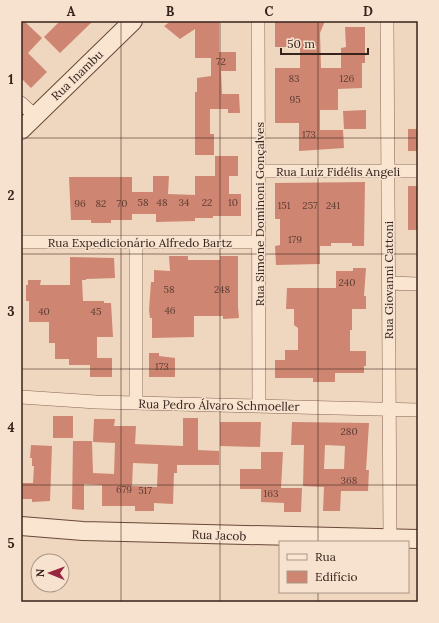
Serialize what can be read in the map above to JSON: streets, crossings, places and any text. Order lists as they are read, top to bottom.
{
  "streets": {
    "street": [
      "Rua Inambu",
      "Rua Luiz Fidélis Angeli",
      "Rua Simone Dominoni Gonçalves",
      "Rua Expedicionário Alfredo Bartz",
      "Rua Giovanni Cattoni",
      "Rua Pedro Álvaro Schmoeller",
      "Rua Jacob"
    ]
  },
  "crossings": [
    ["Rua Luiz Fidélis Angeli", "Rua Simone Dominoni Gonçalves"],
    ["Rua Luiz Fidélis Angeli", "Rua Giovanni Cattoni"],
    ["Rua Simone Dominoni Gonçalves", "Rua Expedicionário Alfredo Bartz"],
    ["Rua Simone Dominoni Gonçalves", "Rua Pedro Álvaro Schmoeller"],
    ["Rua Giovanni Cattoni", "Rua Pedro Álvaro Schmoeller"],
    ["Rua Giovanni Cattoni", "Rua Jacob"]
  ],
  "house_numbers": [
    "72",
    "83",
    "126",
    "95",
    "173",
    "58",
    "48",
    "34",
    "22",
    "10",
    "96",
    "82",
    "70",
    "151",
    "257",
    "241",
    "179",
    "240",
    "58",
    "248",
    "46",
    "40",
    "45",
    "173",
    "280",
    "368",
    "679",
    "517",
    "163"
  ],
  "legend": ["Rua", "Edifício"],
  "scale_bar": "50 m",
  "north": "left",
  "grid": {
    "columns": [
      "A",
      "B",
      "C",
      "D"
    ],
    "rows": [
      "1",
      "2",
      "3",
      "4",
      "5"
    ]
  }
}
